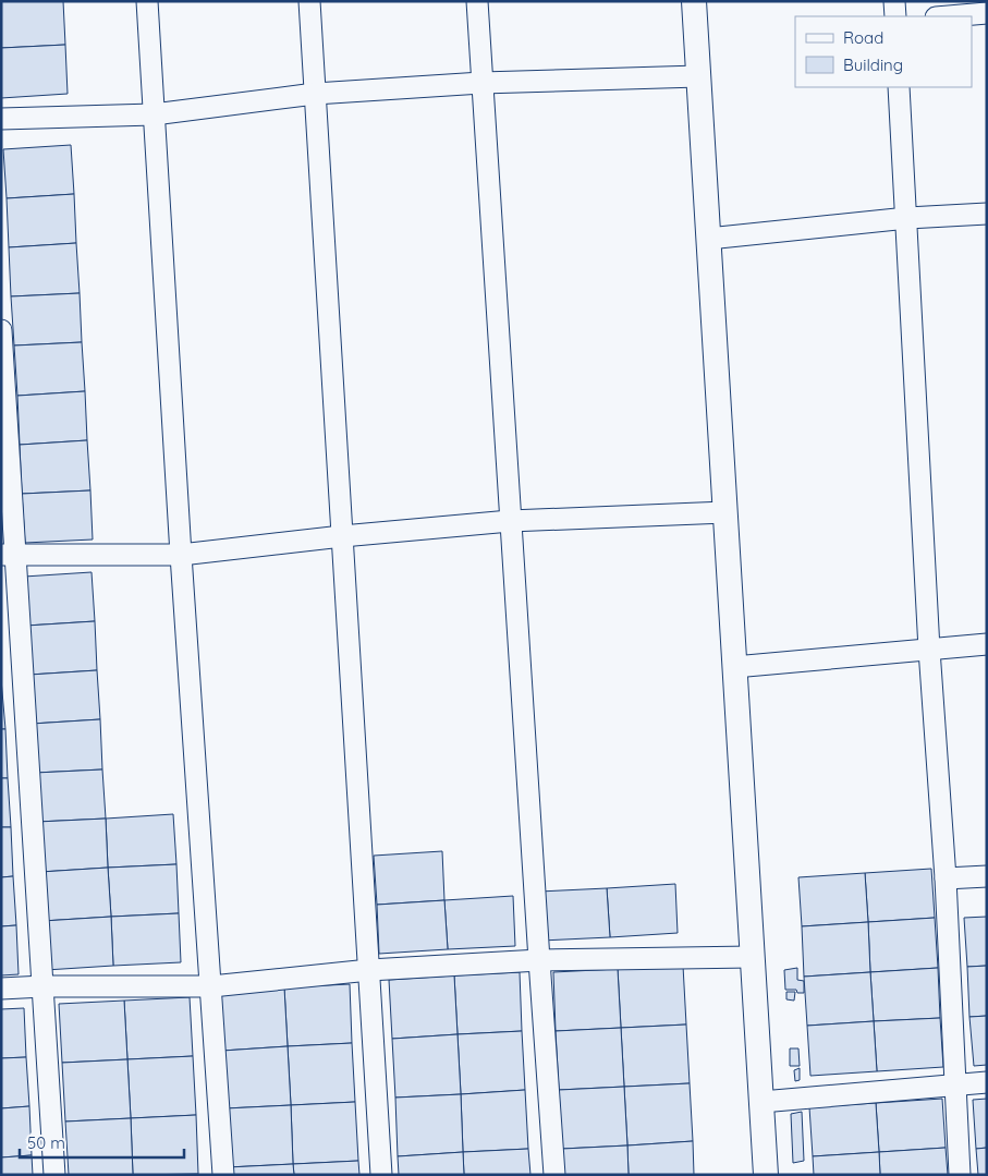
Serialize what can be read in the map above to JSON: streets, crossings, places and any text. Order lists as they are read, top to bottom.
{
  "legend": ["Road", "Building"],
  "scale_bar": "50 m"
}
